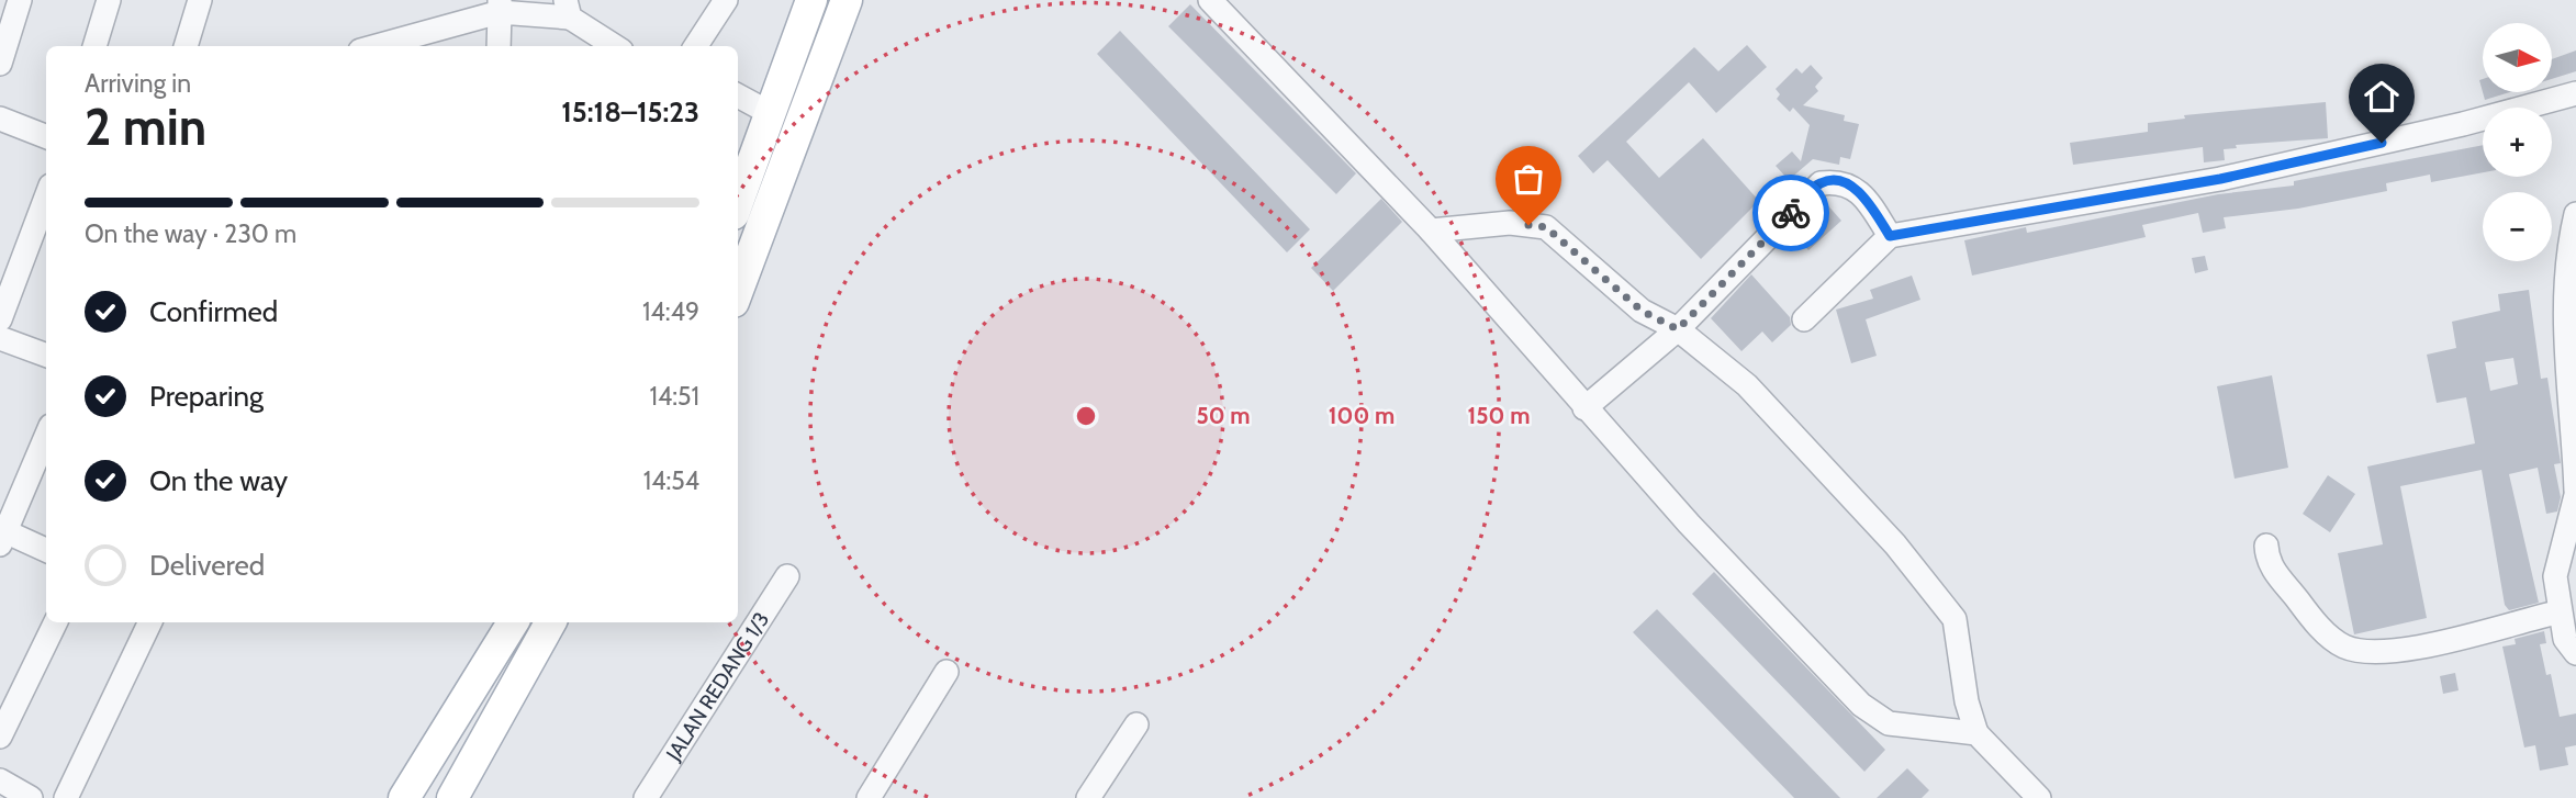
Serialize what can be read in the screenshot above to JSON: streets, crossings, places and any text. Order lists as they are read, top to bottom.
{
  "streets": {
    "street": ["JALAN REDANG 1/3"]
  },
  "north": "right",
  "page": {
    "map_buttons": ["+", "−"],
    "heading": ["2 min", "Arriving in", "15:18–15:23"],
    "bar": "On the way · 230 m",
    "list": [
      ["Confirmed", "14:49"],
      ["Preparing", "14:51"],
      ["On the way", "14:54"],
      "Delivered"
    ]
  },
  "rings": ["50 m", "100 m", "150 m"]
}
